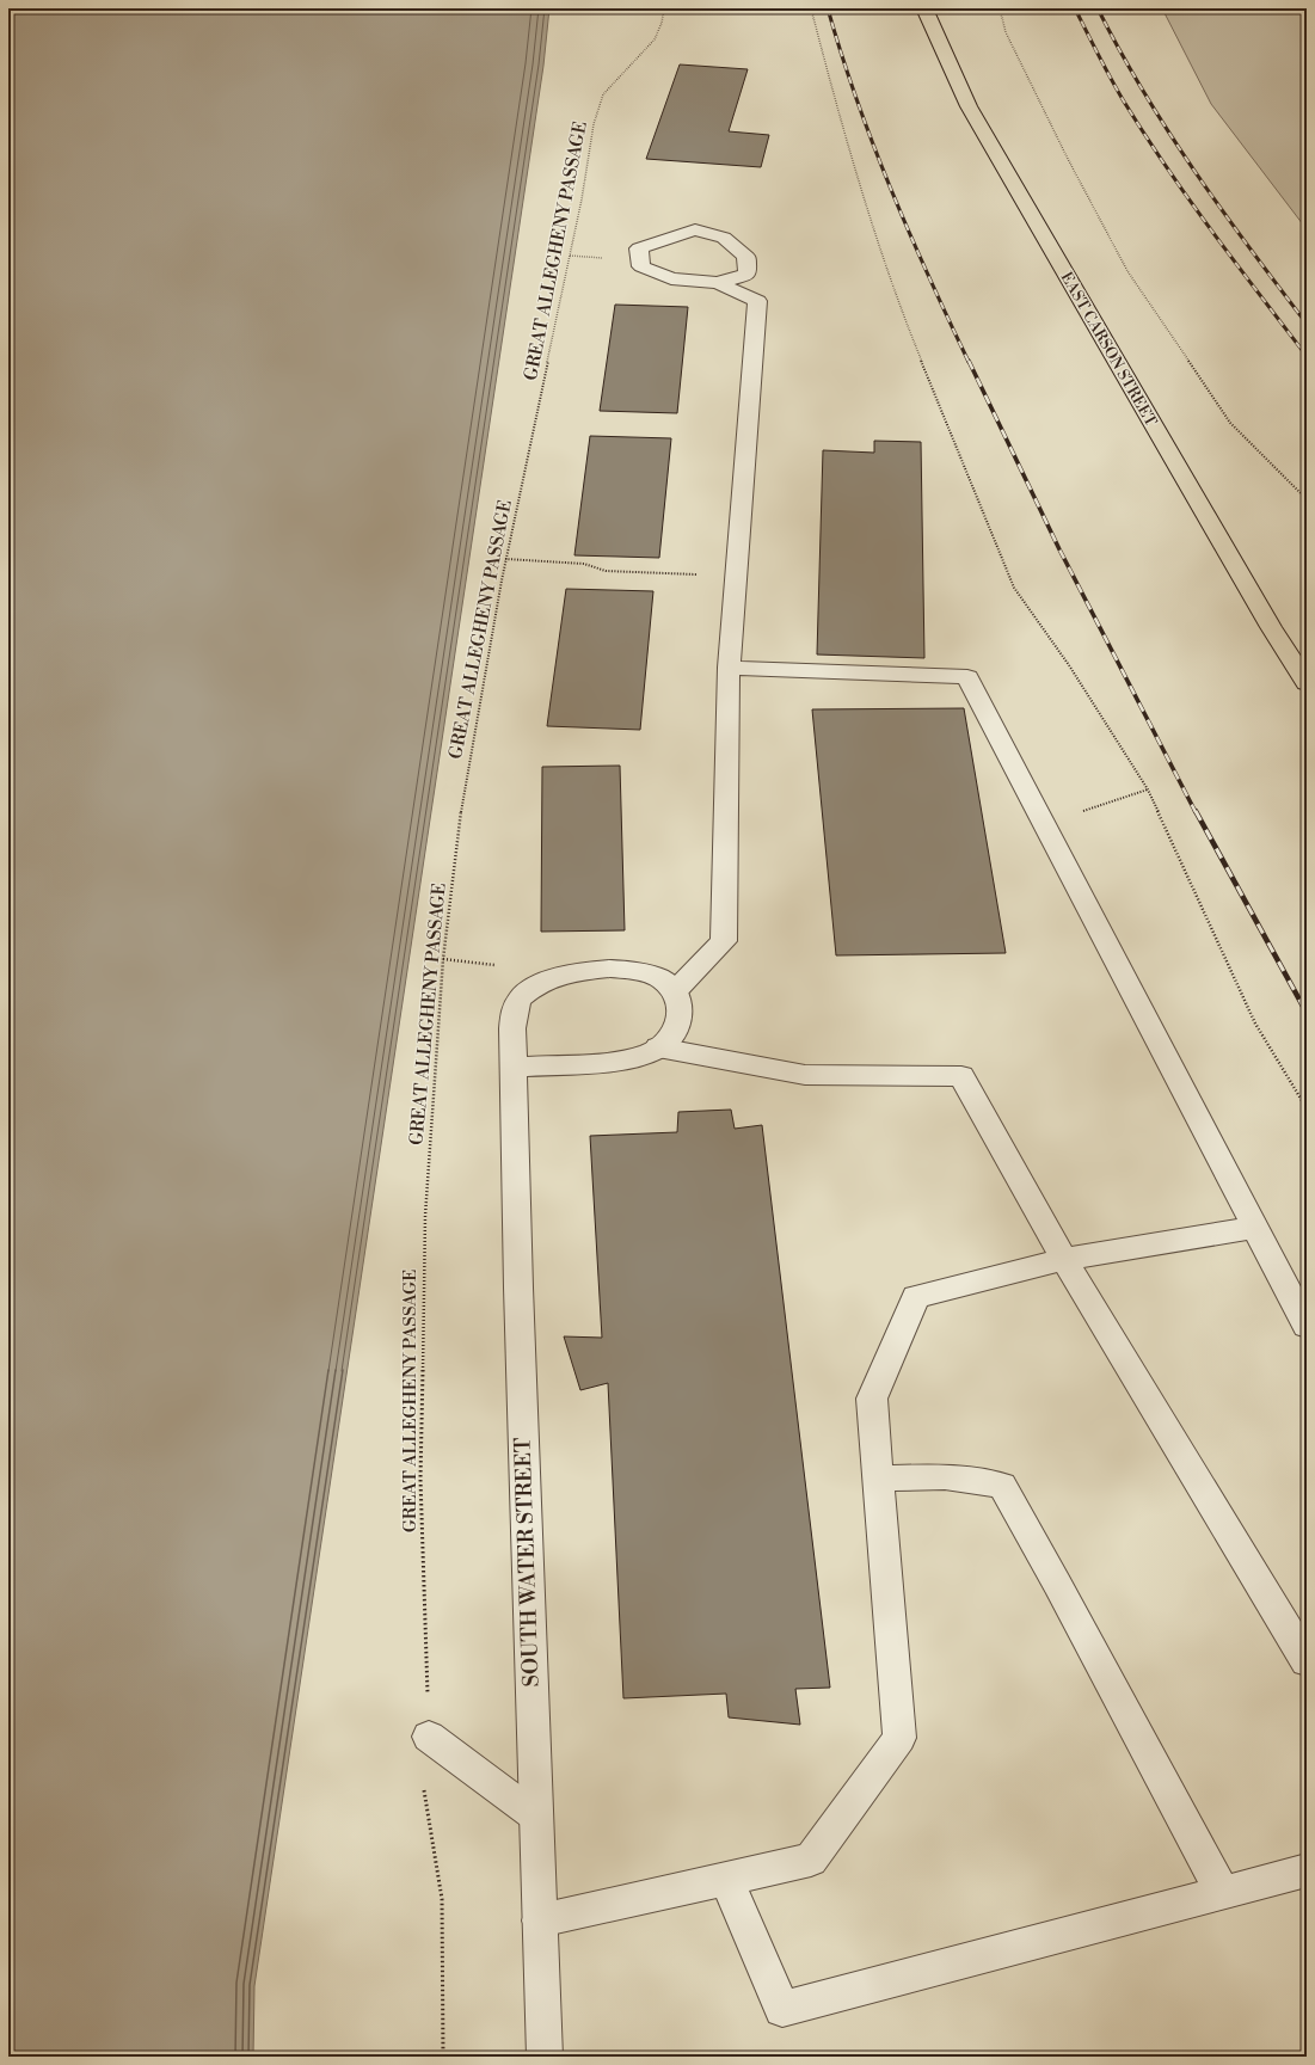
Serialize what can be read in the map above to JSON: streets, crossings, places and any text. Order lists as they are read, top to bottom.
{
  "streets": {
    "main road": ["EAST CARSON STREET"],
    "street": ["SOUTH WATER STREET"],
    "path": ["GREAT ALLEGHENY PASSAGE"]
  }
}
